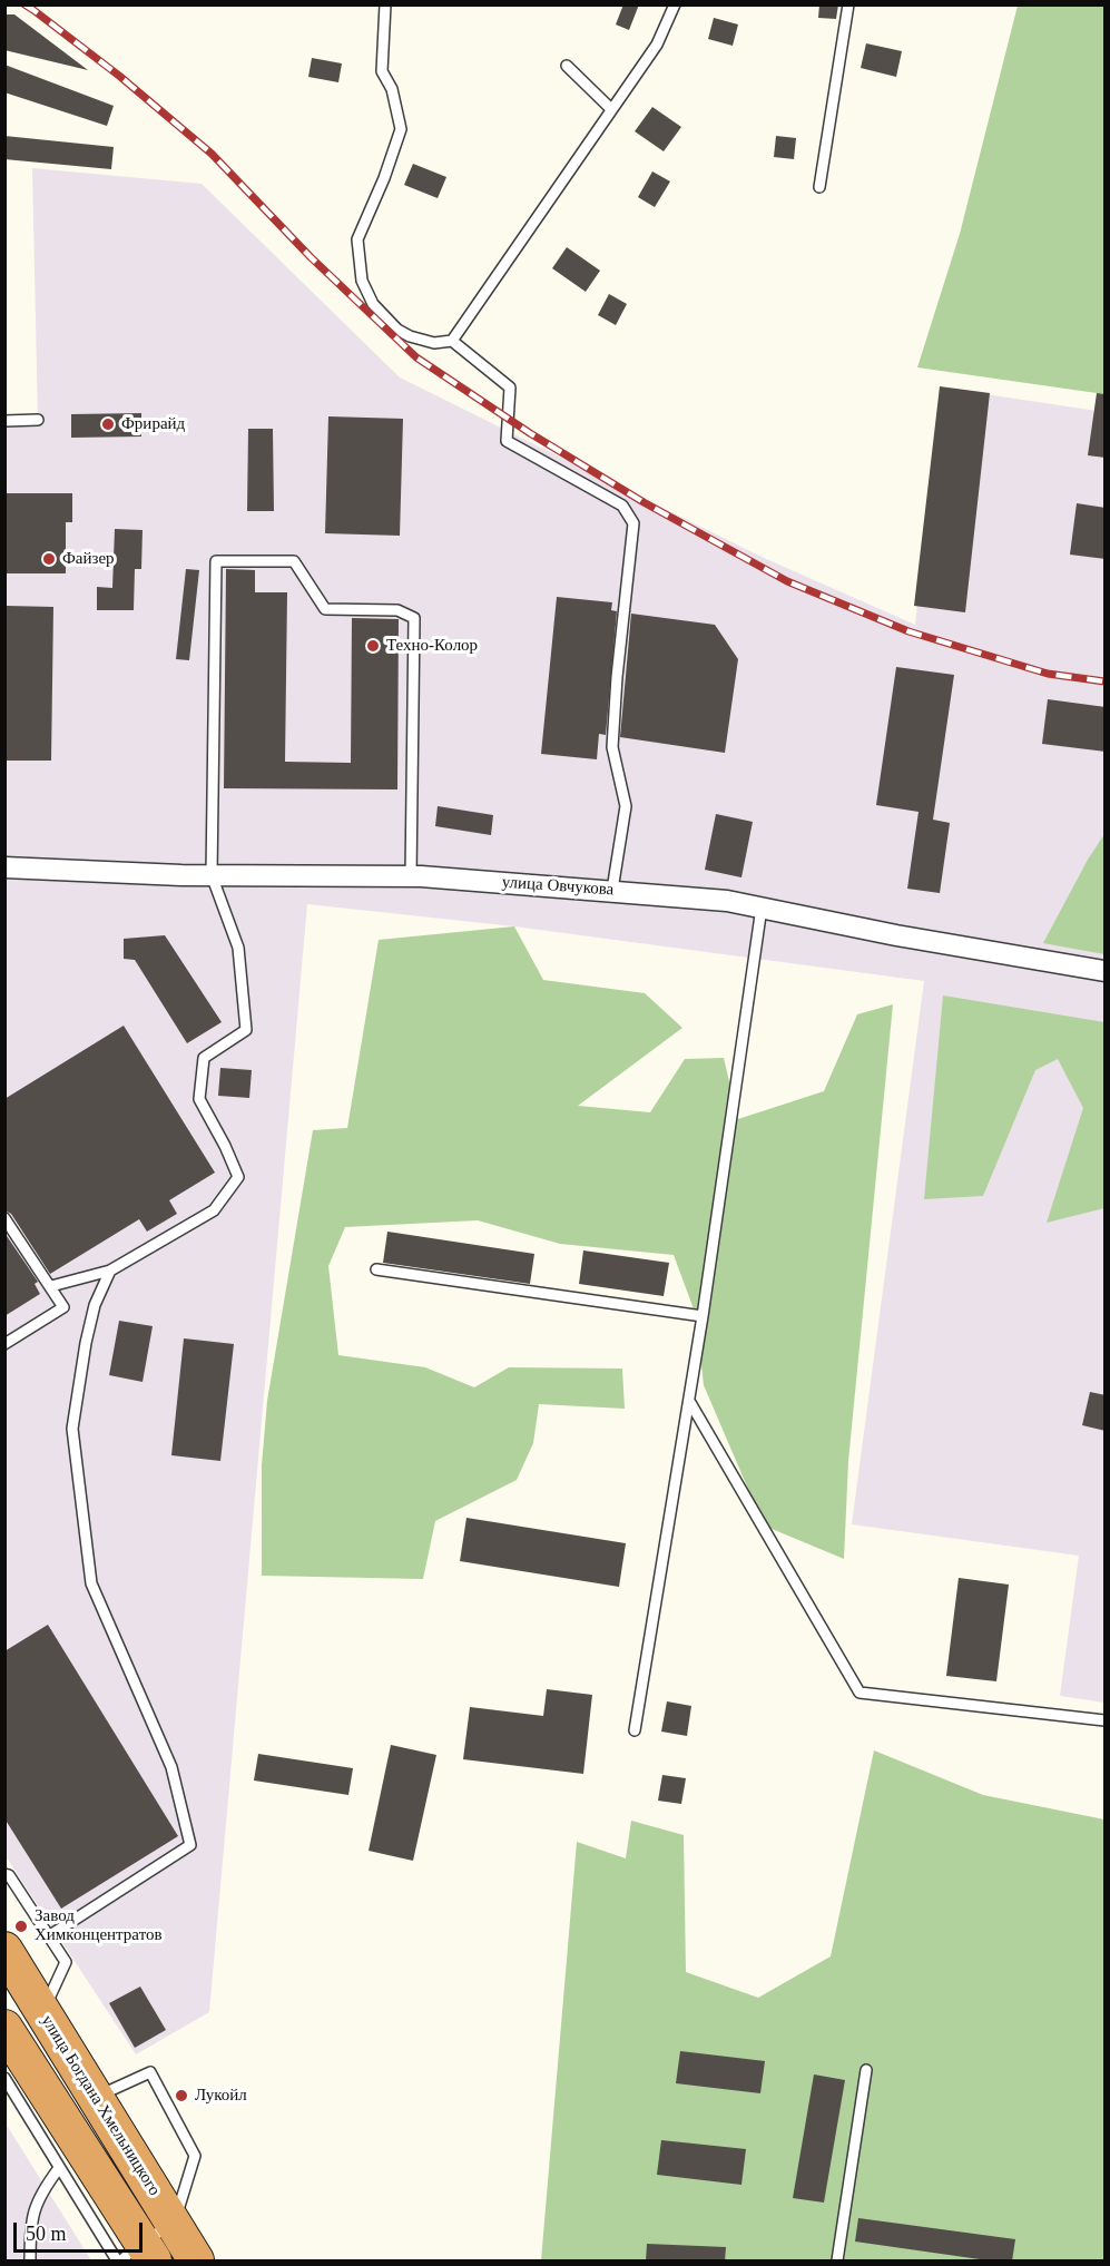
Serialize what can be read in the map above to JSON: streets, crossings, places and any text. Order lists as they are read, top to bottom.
{
  "streets": {
    "highway": ["улица Богдана Хмельницкого"],
    "street": ["улица Овчукова"]
  },
  "places": [
    "Фрирайд",
    "Файзер",
    "Техно-Колор",
    "Завод Химконцентратов",
    "Лукойл"
  ],
  "scale_bar": "50 m"
}
